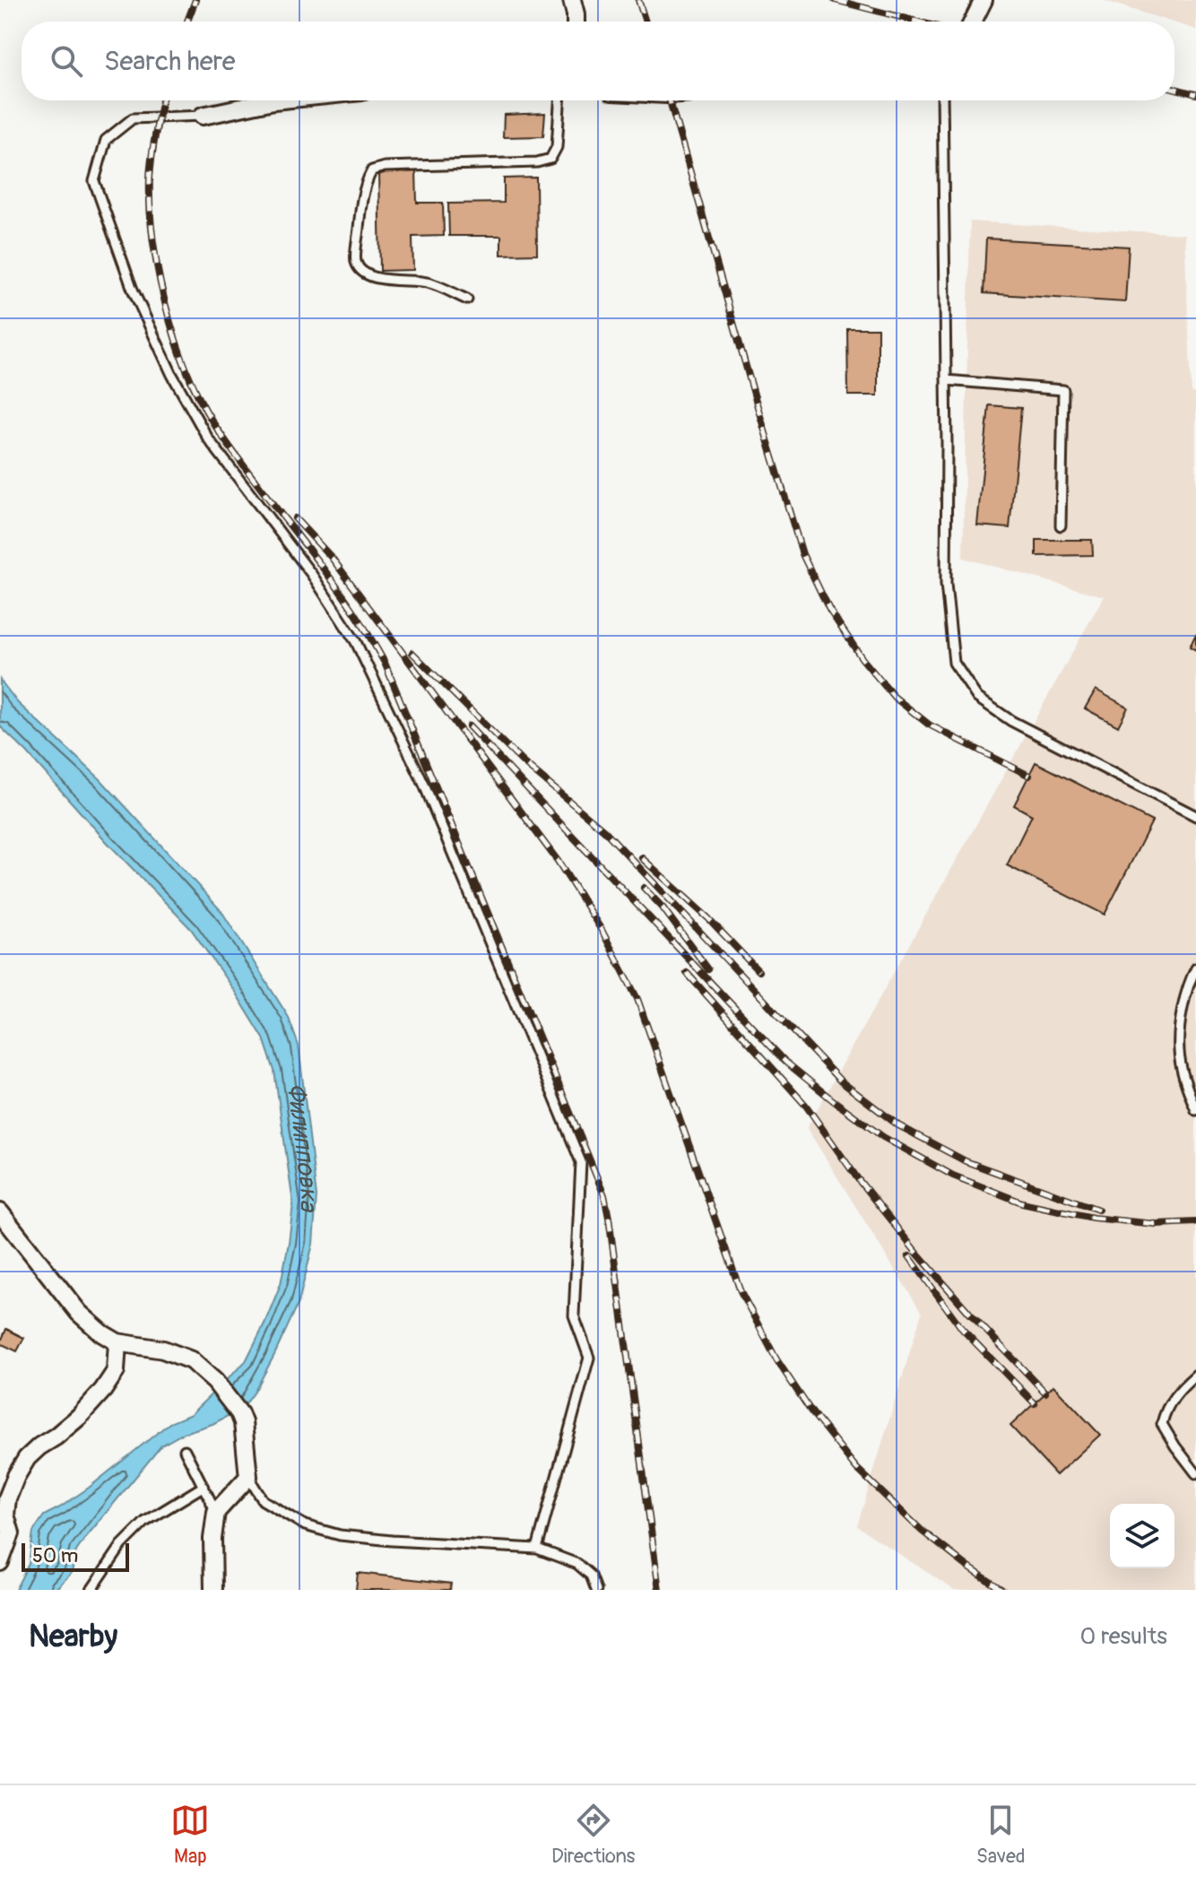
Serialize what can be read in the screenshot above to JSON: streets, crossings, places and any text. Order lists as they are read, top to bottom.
{
  "water": ["Филипповка"],
  "scale_bar": "50 m",
  "page": {
    "search": "Search here",
    "scale": "50 m",
    "heading": ["Nearby", "0 results"],
    "nav": ["Map", "Directions", "Saved"]
  }
}
